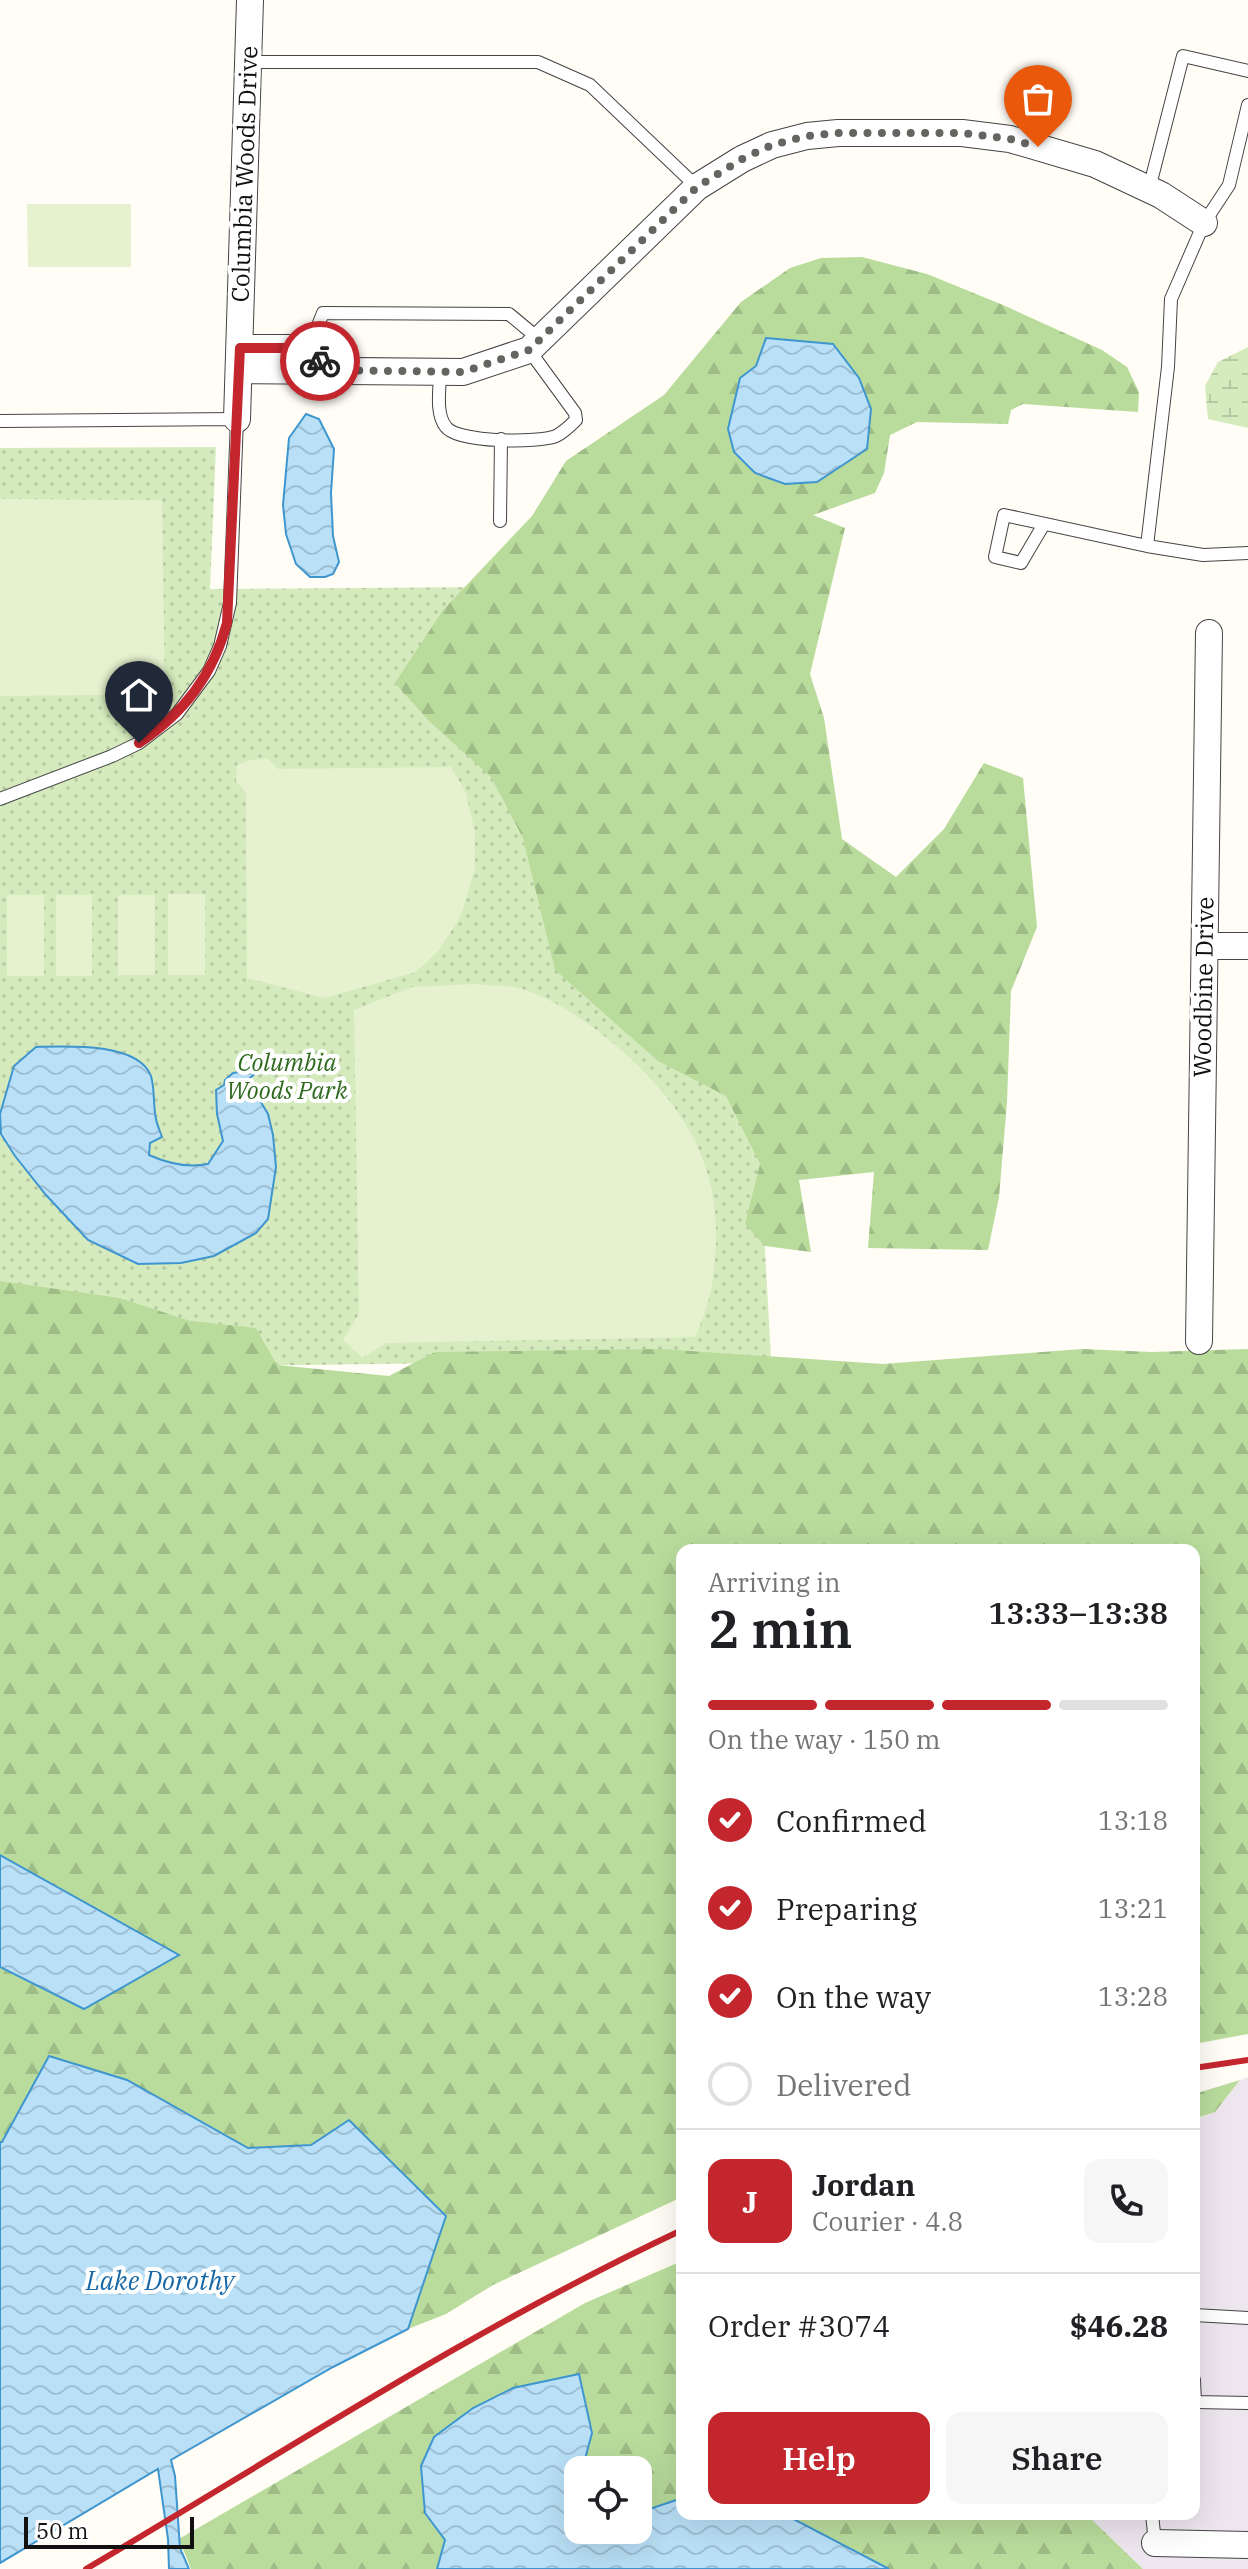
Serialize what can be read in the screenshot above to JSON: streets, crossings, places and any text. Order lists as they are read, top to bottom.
{
  "streets": {
    "street": ["Columbia Woods Drive", "Woodbine Drive"]
  },
  "water": ["Lake Dorothy"],
  "parks": ["Columbia Woods Park"],
  "scale_bar": "50 m",
  "page": {
    "heading": ["2 min", "Arriving in", "13:33–13:38"],
    "panel": [
      "Jordan",
      "Courier · 4.8",
      "Order #3074",
      "$46.28"
    ],
    "bar": "On the way · 150 m",
    "list": [
      ["Confirmed", "13:18"],
      ["Preparing", "13:21"],
      ["On the way", "13:28"],
      "Delivered"
    ],
    "round": "J",
    "buttons": ["Help", "Share"],
    "scale": "50 m"
  }
}
